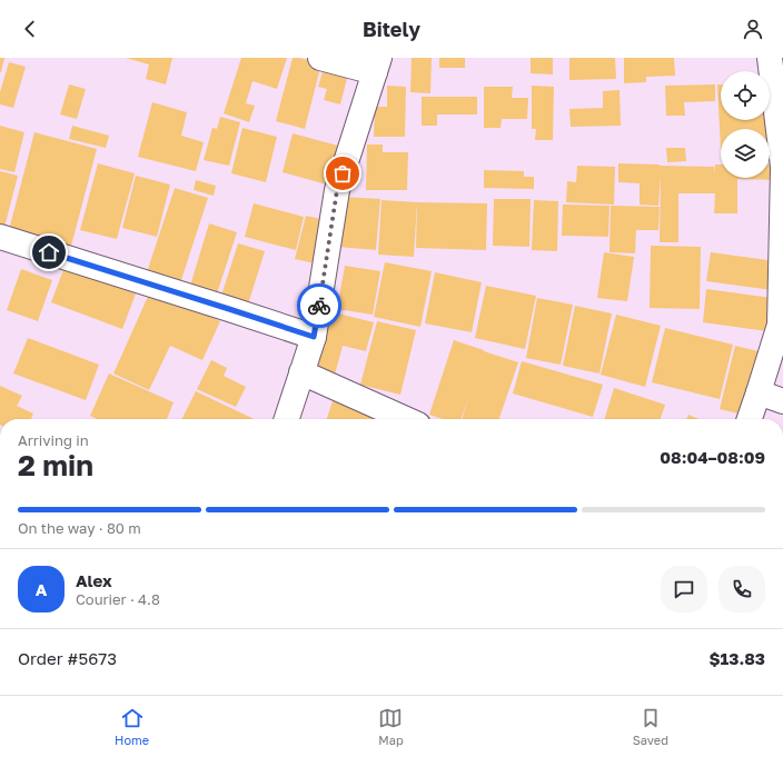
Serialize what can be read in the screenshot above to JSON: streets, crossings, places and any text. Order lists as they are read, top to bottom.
{
  "page": {
    "header": "Bitely",
    "heading": ["2 min", "Arriving in", "08:04–08:09"],
    "panel": [
      "Alex",
      "Courier · 4.8",
      "Order #5673",
      "$13.83"
    ],
    "bar": "On the way · 80 m",
    "round": "A",
    "tabs": ["Home", "Map", "Saved"]
  }
}
